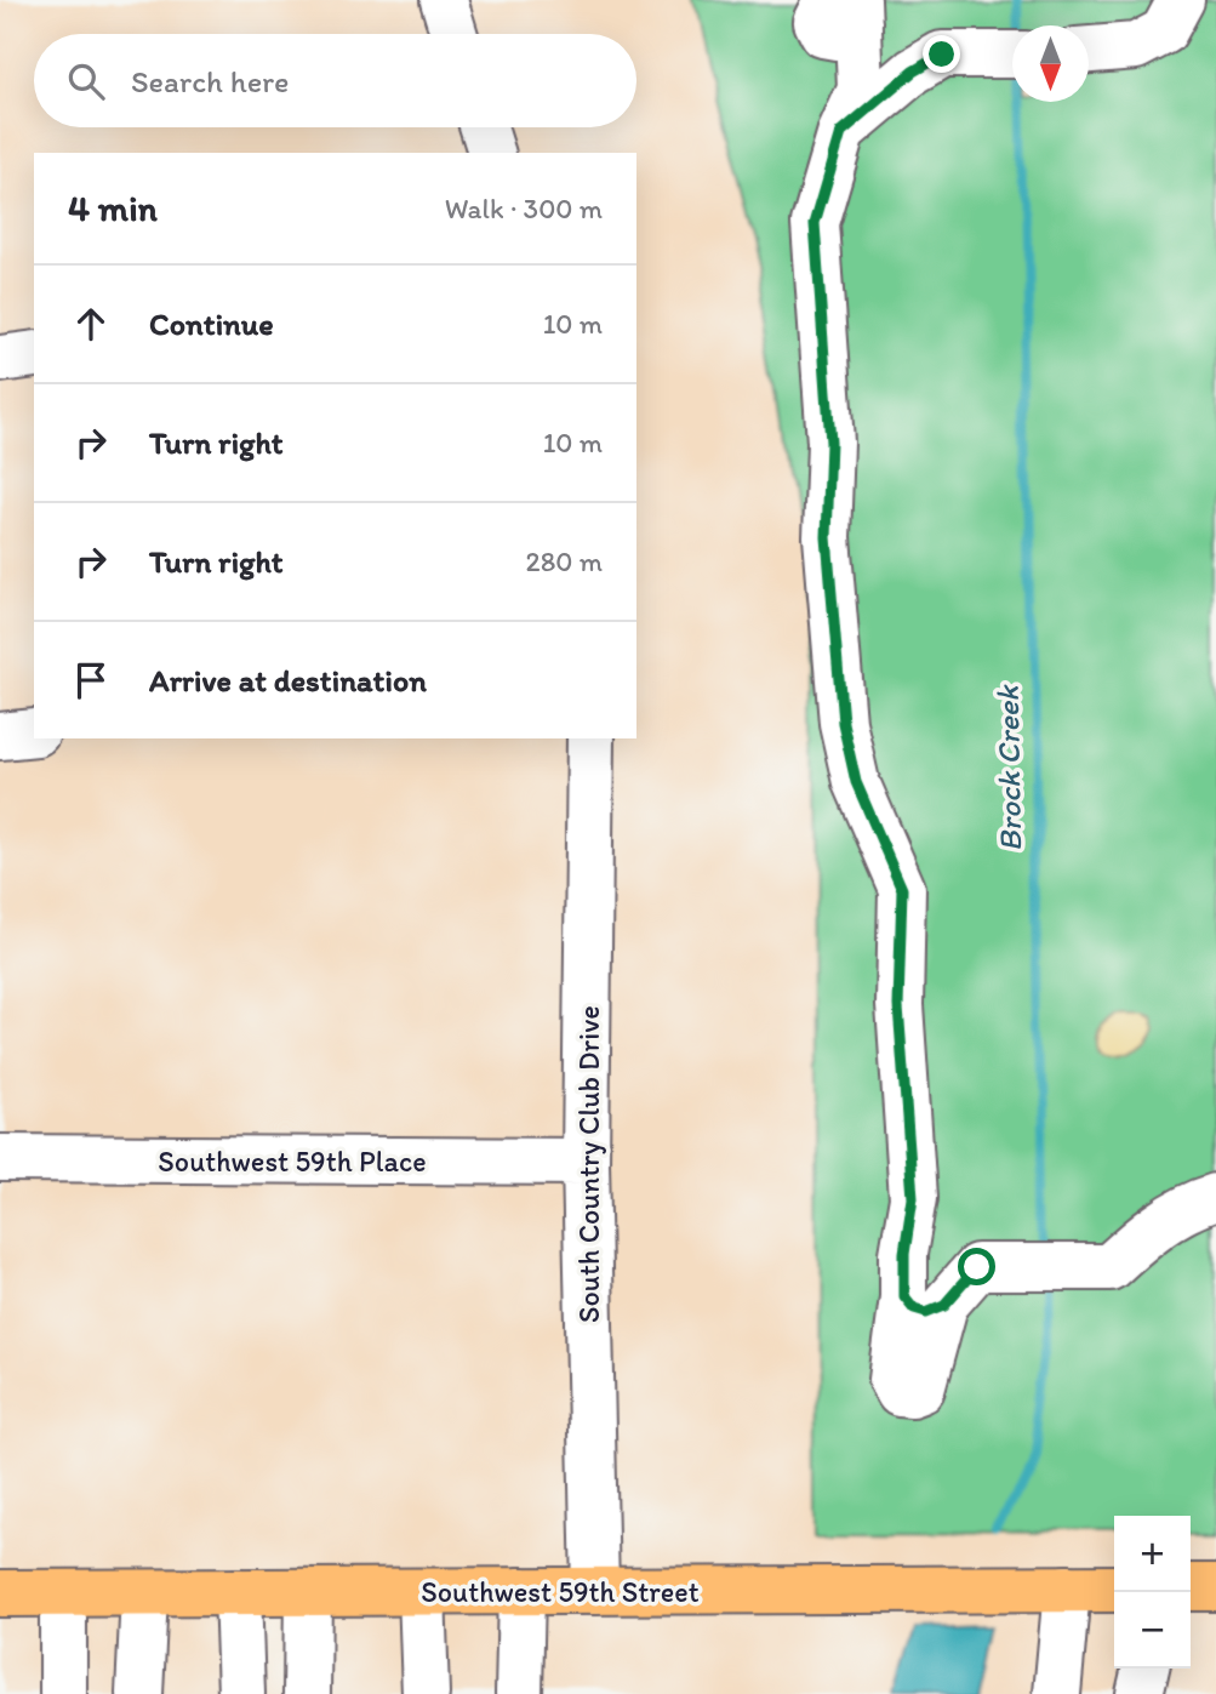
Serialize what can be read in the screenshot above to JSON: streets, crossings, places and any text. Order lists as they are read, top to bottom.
{
  "streets": {
    "main road": ["Southwest 59th Street"],
    "street": ["Southwest 59th Place", "South Country Club Drive"]
  },
  "crossings": [
    ["Southwest 59th Place", "South Country Club Drive"],
    ["South Country Club Drive", "Southwest 59th Street"]
  ],
  "water": ["Brock Creek"],
  "north": "bottom",
  "page": {
    "search": "Search here",
    "heading": ["4 min", "Walk · 300 m"],
    "list": [
      ["Continue", "10 m"],
      ["Turn right", "10 m"],
      ["Turn right", "280 m"],
      "Arrive at destination"
    ],
    "map_buttons": ["+", "−"]
  }
}
